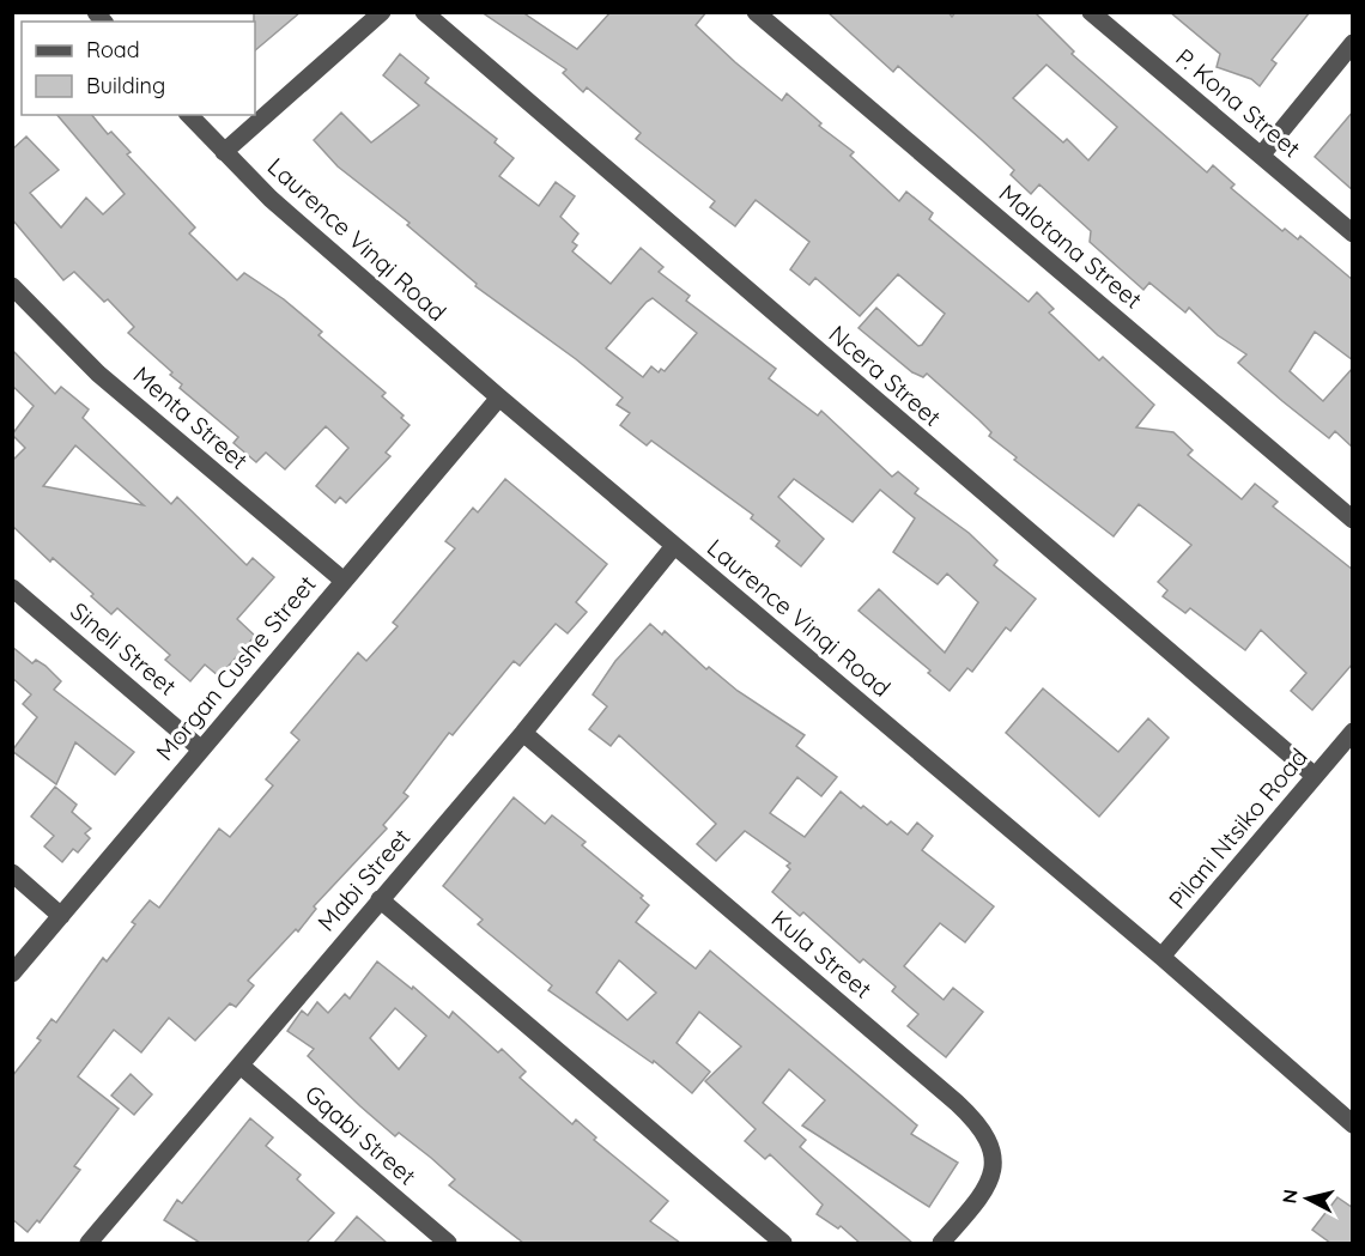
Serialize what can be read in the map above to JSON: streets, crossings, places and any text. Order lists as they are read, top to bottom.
{
  "streets": {
    "street": [
      "P. Kona Street",
      "Laurence Vinqi Road",
      "Malotana Street",
      "Ncera Street",
      "Menta Street",
      "Sineli Street",
      "Morgan Cushe Street",
      "Pilani Ntsiko Road",
      "Mabi Street",
      "Kula Street",
      "Gqabi Street"
    ]
  },
  "crossings": [
    ["Laurence Vinqi Road", "Morgan Cushe Street"],
    ["Laurence Vinqi Road", "Pilani Ntsiko Road"],
    ["Laurence Vinqi Road", "Mabi Street"],
    ["Ncera Street", "Pilani Ntsiko Road"],
    ["Menta Street", "Morgan Cushe Street"],
    ["Sineli Street", "Morgan Cushe Street"],
    ["Mabi Street", "Kula Street"],
    ["Mabi Street", "Gqabi Street"]
  ],
  "legend": ["Road", "Building"],
  "north": "left"
}
